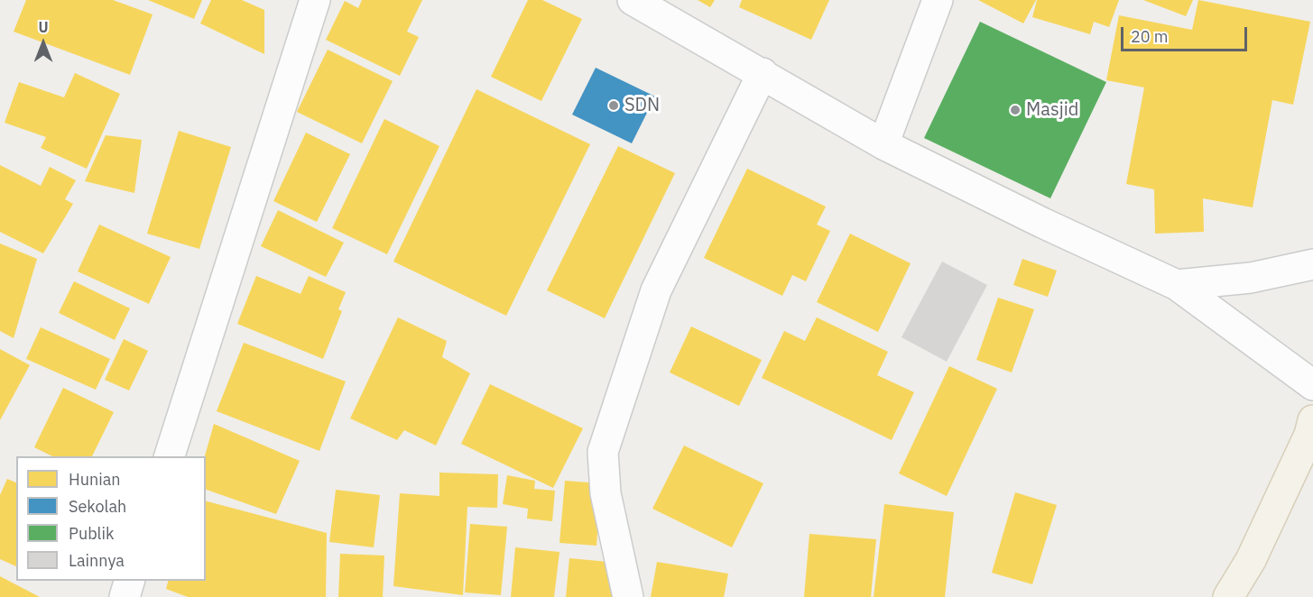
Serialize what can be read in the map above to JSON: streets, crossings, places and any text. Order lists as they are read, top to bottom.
{
  "places": ["SDN", "Masjid"],
  "legend": [
    "Hunian",
    "Sekolah",
    "Publik",
    "Lainnya"
  ],
  "scale_bar": "20 m",
  "north": "top"
}
